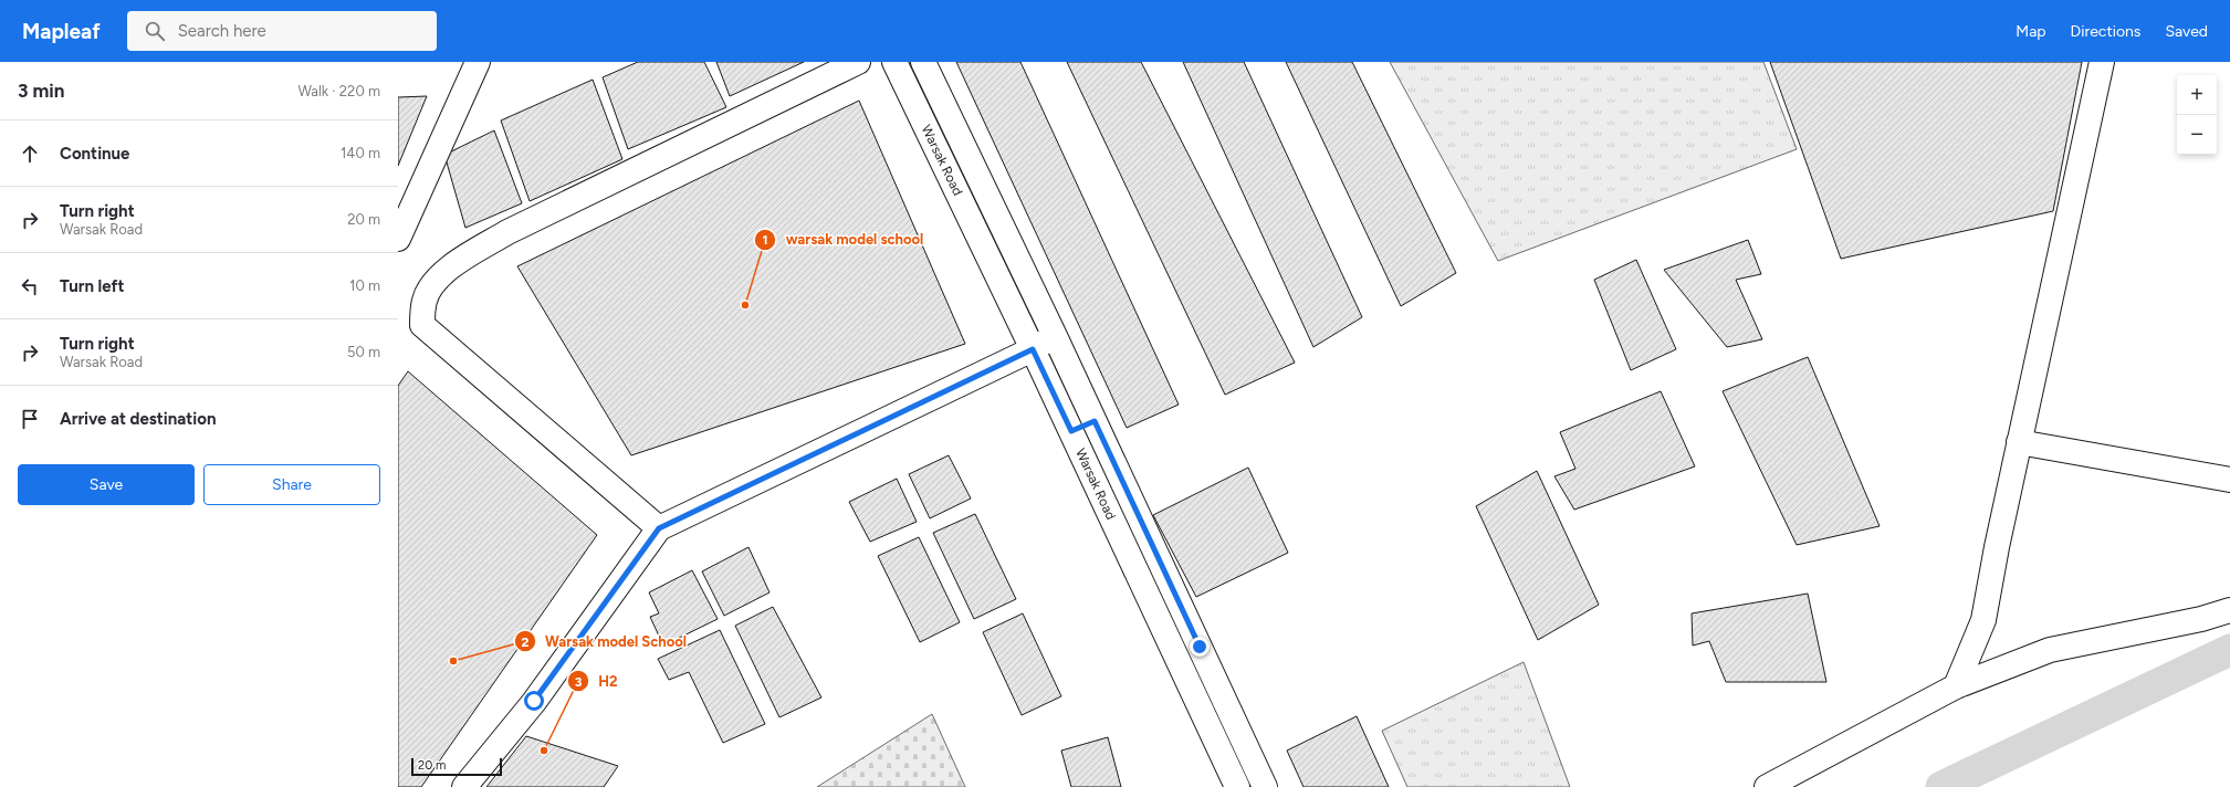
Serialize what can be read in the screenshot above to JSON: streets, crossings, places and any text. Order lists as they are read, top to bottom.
{
  "streets": {
    "street": ["Warsak Road"]
  },
  "places": ["warsak model school", "Warsak model School", "H2"],
  "scale_bar": "20 m",
  "page": {
    "header": "Mapleaf",
    "search": "Search here",
    "nav": ["Map", "Directions", "Saved"],
    "heading": ["3 min", "Walk · 220 m"],
    "map_buttons": ["+", "−"],
    "list": [
      ["Continue", "140 m"],
      ["Turn right", "Warsak Road", "20 m"],
      ["Turn left", "10 m"],
      ["Turn right", "Warsak Road", "50 m"],
      "Arrive at destination"
    ],
    "buttons": ["Save", "Share"],
    "scale": "20 m"
  }
}
